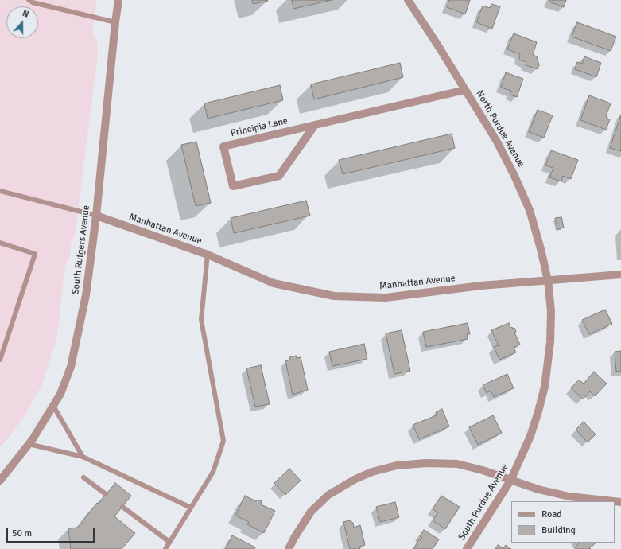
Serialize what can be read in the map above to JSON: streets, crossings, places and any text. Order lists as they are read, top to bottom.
{
  "streets": {
    "street": [
      "Principia Lane",
      "North Purdue Avenue",
      "Manhattan Avenue",
      "South Rutgers Avenue",
      "South Purdue Avenue"
    ]
  },
  "crossings": [
    ["Principia Lane", "North Purdue Avenue"],
    ["North Purdue Avenue", "Manhattan Avenue"],
    ["North Purdue Avenue", "South Purdue Avenue"],
    ["Manhattan Avenue", "South Rutgers Avenue"],
    ["Manhattan Avenue", "South Purdue Avenue"]
  ],
  "legend": ["Road", "Building"],
  "scale_bar": "50 m",
  "north": "top"
}
